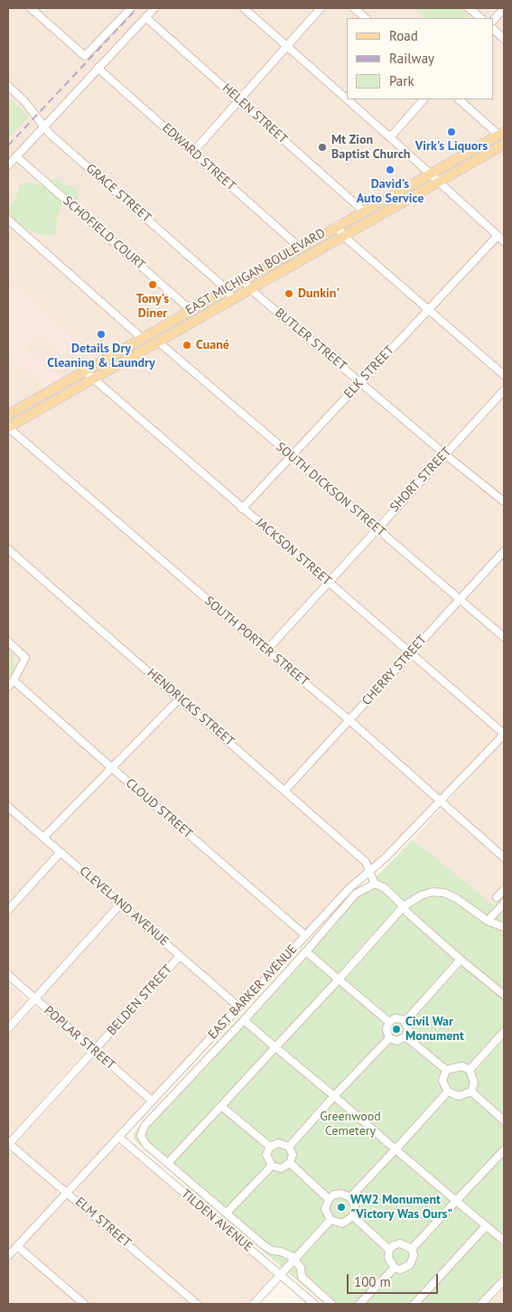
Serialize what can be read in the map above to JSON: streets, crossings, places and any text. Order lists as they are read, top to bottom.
{
  "streets": {
    "main road": ["EAST MICHIGAN BOULEVARD"],
    "street": [
      "HELEN STREET",
      "EDWARD STREET",
      "GRACE STREET",
      "SCHOFIELD COURT",
      "BUTLER STREET",
      "ELK STREET",
      "SHORT STREET",
      "SOUTH DICKSON STREET",
      "JACKSON STREET",
      "SOUTH PORTER STREET",
      "CHERRY STREET",
      "HENDRICKS STREET",
      "CLOUD STREET",
      "CLEVELAND AVENUE",
      "EAST BARKER AVENUE",
      "BELDEN STREET",
      "POPLAR STREET",
      "TILDEN AVENUE",
      "ELM STREET"
    ]
  },
  "crossings": [
    ["HELEN STREET", "EAST MICHIGAN BOULEVARD"],
    ["EDWARD STREET", "EAST MICHIGAN BOULEVARD"],
    ["GRACE STREET", "EAST MICHIGAN BOULEVARD"],
    ["SCHOFIELD COURT", "EAST MICHIGAN BOULEVARD"],
    ["EAST MICHIGAN BOULEVARD", "BUTLER STREET"],
    ["EAST MICHIGAN BOULEVARD", "SOUTH DICKSON STREET"],
    ["EAST MICHIGAN BOULEVARD", "JACKSON STREET"],
    ["EAST MICHIGAN BOULEVARD", "SOUTH PORTER STREET"],
    ["BUTLER STREET", "ELK STREET"],
    ["BUTLER STREET", "SHORT STREET"],
    ["ELK STREET", "SOUTH DICKSON STREET"],
    ["ELK STREET", "JACKSON STREET"],
    ["SHORT STREET", "SOUTH DICKSON STREET"],
    ["SHORT STREET", "JACKSON STREET"],
    ["SHORT STREET", "SOUTH PORTER STREET"],
    ["SOUTH DICKSON STREET", "CHERRY STREET"],
    ["JACKSON STREET", "CHERRY STREET"],
    ["JACKSON STREET", "EAST BARKER AVENUE"],
    ["SOUTH PORTER STREET", "CHERRY STREET"],
    ["SOUTH PORTER STREET", "EAST BARKER AVENUE"],
    ["CHERRY STREET", "HENDRICKS STREET"],
    ["HENDRICKS STREET", "EAST BARKER AVENUE"],
    ["CLOUD STREET", "EAST BARKER AVENUE"],
    ["CLEVELAND AVENUE", "EAST BARKER AVENUE"],
    ["CLEVELAND AVENUE", "BELDEN STREET"],
    ["EAST BARKER AVENUE", "POPLAR STREET"],
    ["EAST BARKER AVENUE", "TILDEN AVENUE"],
    ["EAST BARKER AVENUE", "ELM STREET"],
    ["BELDEN STREET", "POPLAR STREET"],
    ["BELDEN STREET", "ELM STREET"]
  ],
  "parks": ["Greenwood Cemetery"],
  "places": [
    "Virk's Liquors",
    "Mt Zion Baptist Church",
    "David's Auto Service",
    "Tony's Diner",
    "Dunkin'",
    "Details Dry Cleaning & Laundry",
    "Cuané",
    "Civil War Monument",
    "WW2 Monument \"Victory Was Ours\""
  ],
  "legend": ["Road", "Railway", "Park"],
  "scale_bar": "100 m"
}
